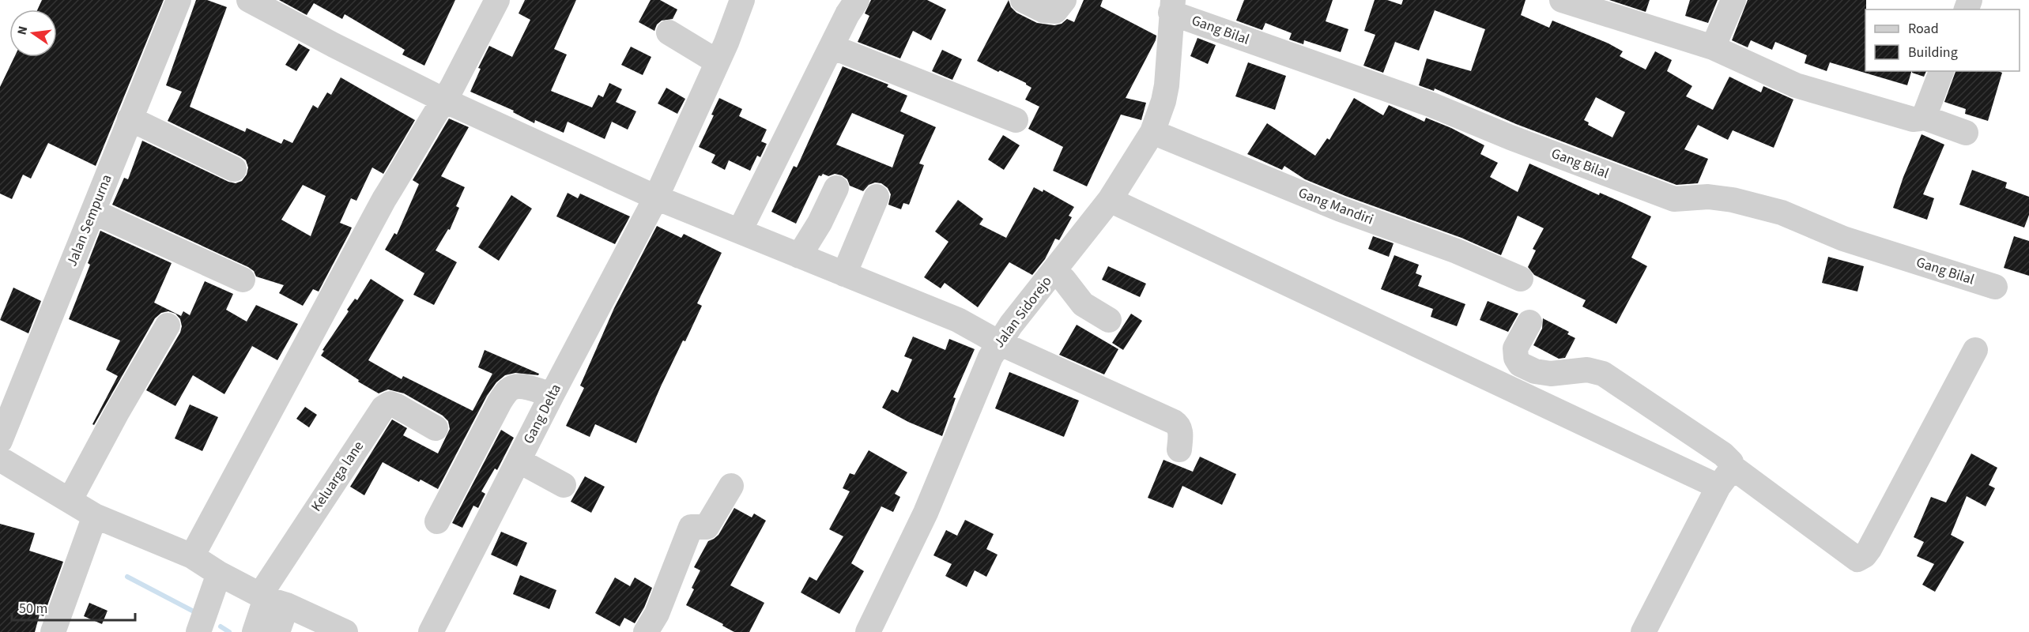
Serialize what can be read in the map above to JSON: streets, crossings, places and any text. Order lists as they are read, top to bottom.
{
  "streets": {
    "street": [
      "Gang Bilal",
      "Gang Mandiri",
      "Jalan Sempurna",
      "Jalan Sidorejo",
      "Gang Delta",
      "Keluarga lane"
    ]
  },
  "crossings": [
    ["Gang Bilal", "Jalan Sidorejo"],
    ["Gang Mandiri", "Jalan Sidorejo"]
  ],
  "legend": ["Road", "Building"],
  "scale_bar": "50 m",
  "north": "left"
}
